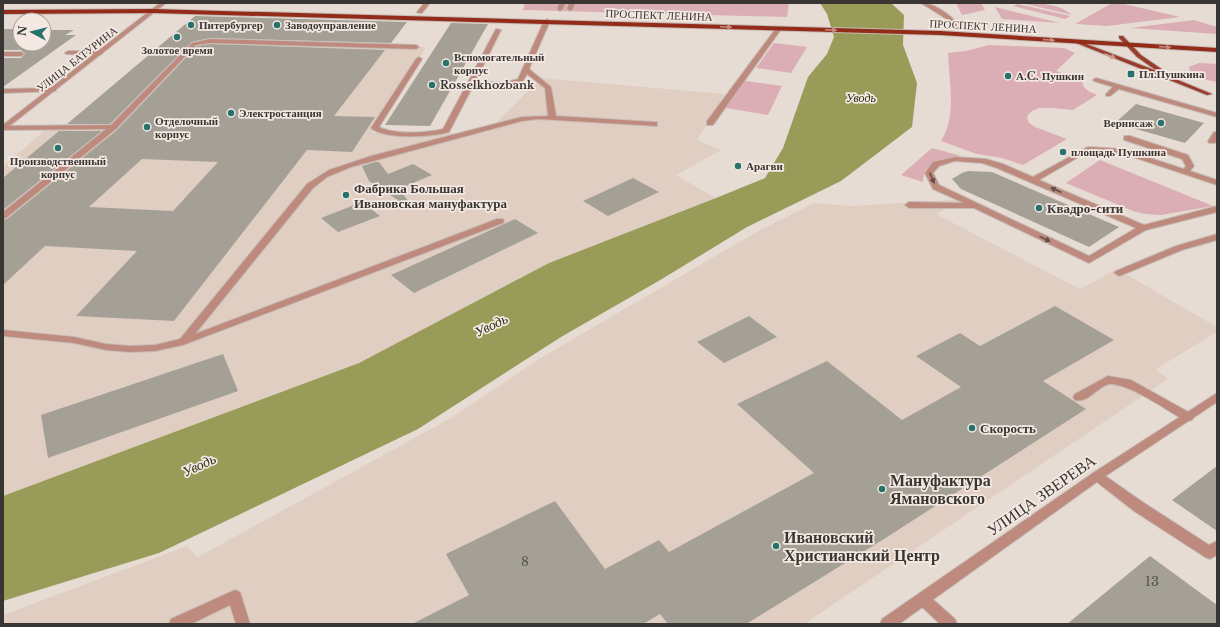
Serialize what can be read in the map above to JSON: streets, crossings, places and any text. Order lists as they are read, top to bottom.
{
  "streets": {
    "highway": ["ПРОСПЕКТ ЛЕНИНА"],
    "street": ["УЛИЦА БАТУРИНА", "УЛИЦА ЗВЕРЕВА"]
  },
  "crossings": [
    ["ПРОСПЕКТ ЛЕНИНА", "УЛИЦА БАТУРИНА"]
  ],
  "water": ["Уводь"],
  "places": {
    "other": [
      "Питербургер",
      "Заводоуправление",
      "Золотое время",
      "Вспомогательный корпус",
      "А.C. Пушкин",
      "Rosselkhozbank",
      "Электростанция",
      "Вернисаж",
      "Отделочный корпус",
      "Производственный корпус",
      "площадь Пушкина",
      "Арагви",
      "Фабрика Большая Ивановская мануфактура",
      "Квадро-сити",
      "Скорость",
      "Мануфактура Ямановского",
      "Ивановский Христианский Центр"
    ],
    "transit": ["Пл.Пушкина"]
  },
  "house_numbers": ["8", "13"],
  "north": "left"
}
